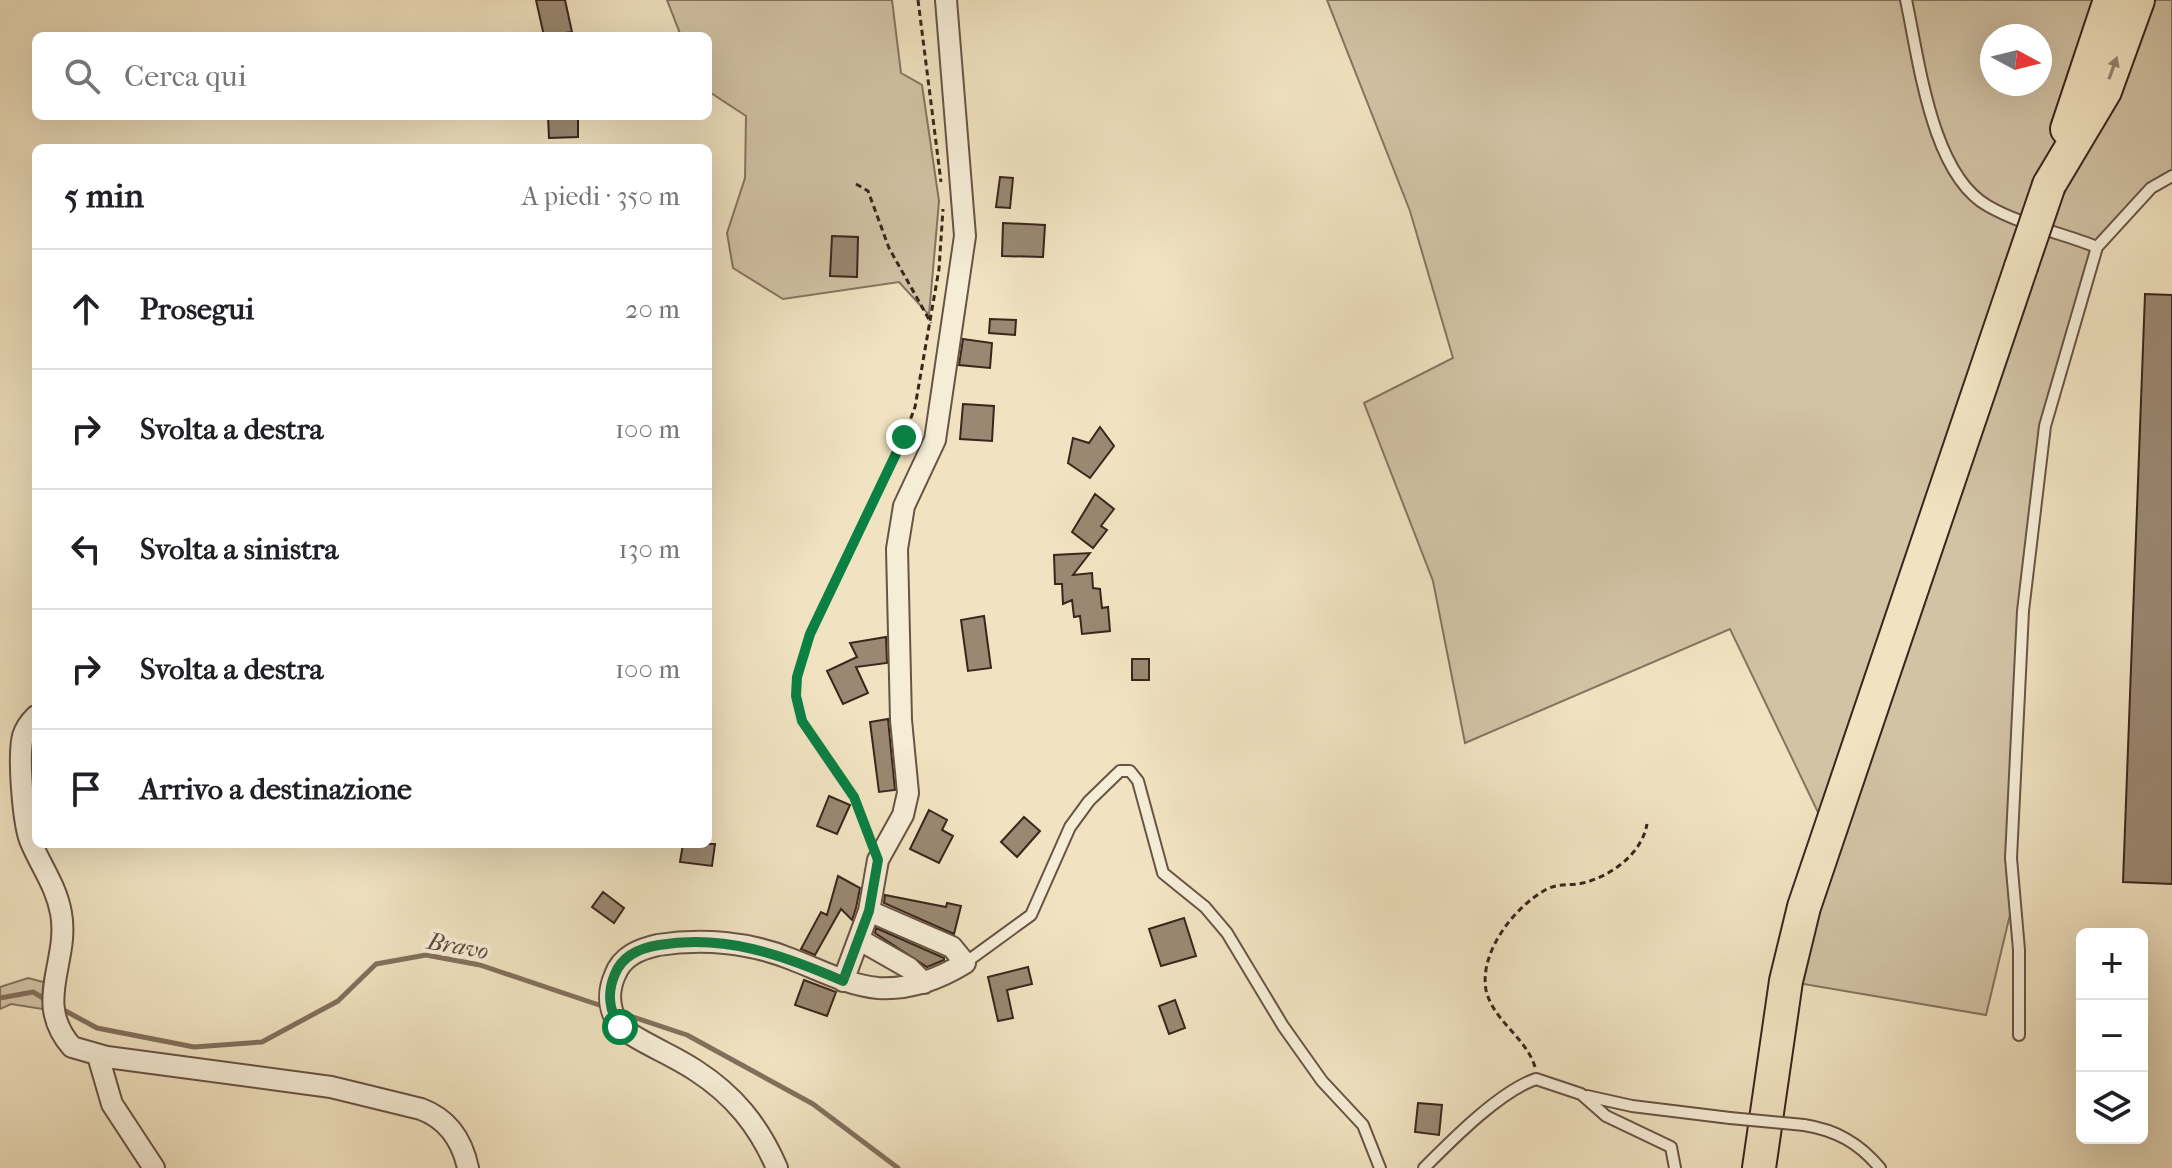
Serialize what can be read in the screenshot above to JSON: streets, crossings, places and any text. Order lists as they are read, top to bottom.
{
  "water": ["Bravo"],
  "north": "right",
  "page": {
    "search": "Cerca qui",
    "heading": ["5 min", "A piedi · 350 m"],
    "list": [
      ["Prosegui", "20 m"],
      ["Svolta a destra", "100 m"],
      ["Svolta a sinistra", "130 m"],
      ["Svolta a destra", "100 m"],
      "Arrivo a destinazione"
    ],
    "map_buttons": ["+", "−"]
  }
}
